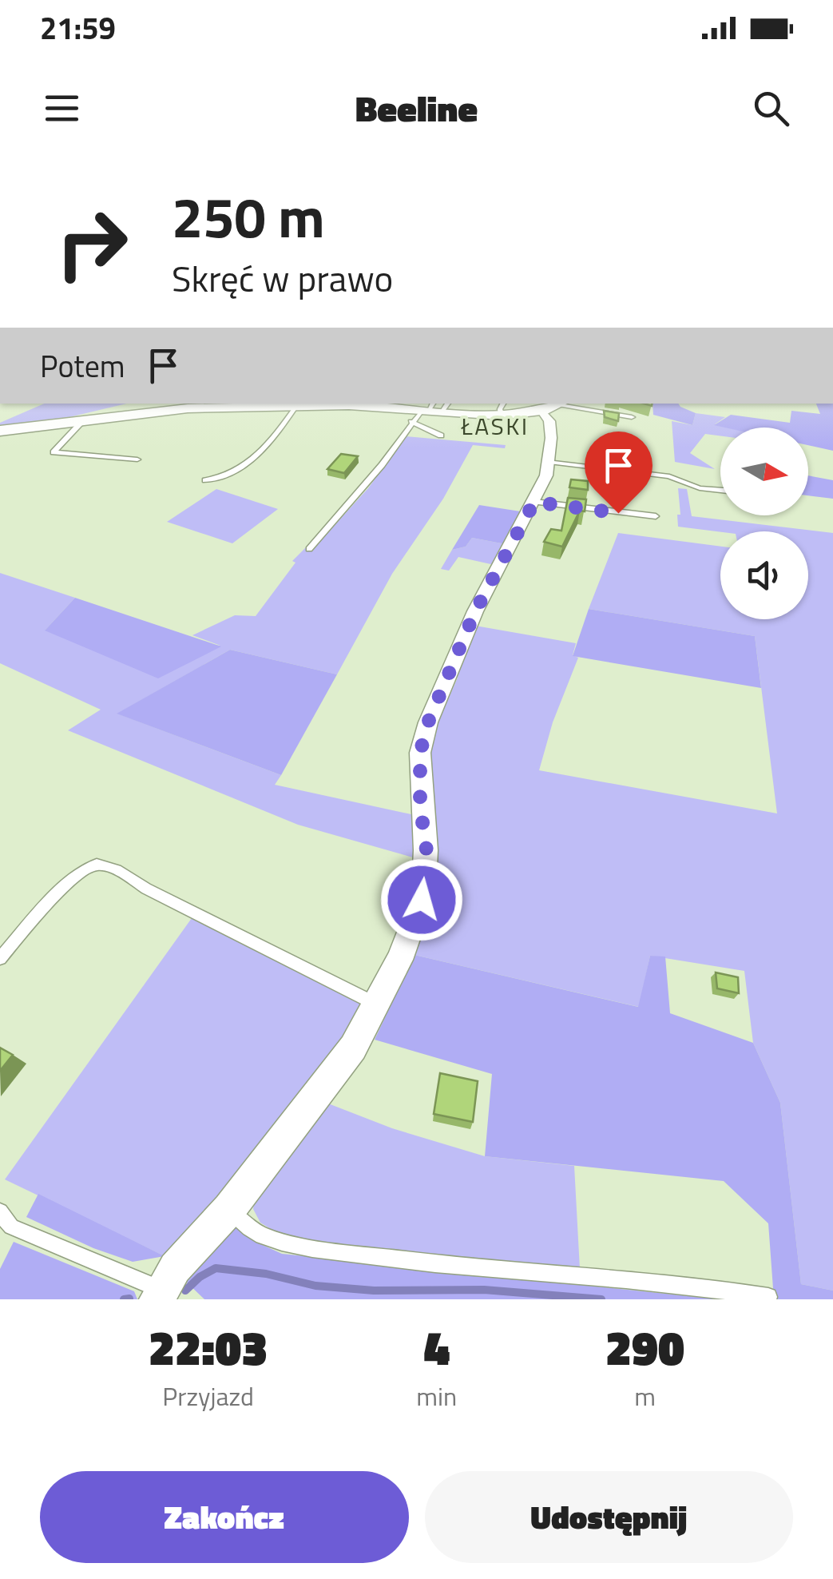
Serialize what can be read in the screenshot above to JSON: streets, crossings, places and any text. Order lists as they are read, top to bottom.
{
  "districts": ["ŁASKI"],
  "north": "right",
  "page": {
    "status": "21:59",
    "header": "Beeline",
    "turn": ["250 m", "Skręć w prawo"],
    "then": "Potem",
    "eta": [
      "22:03",
      "Przyjazd",
      "4",
      "min",
      "290",
      "m"
    ],
    "buttons": ["Zakończ", "Udostępnij"]
  }
}
